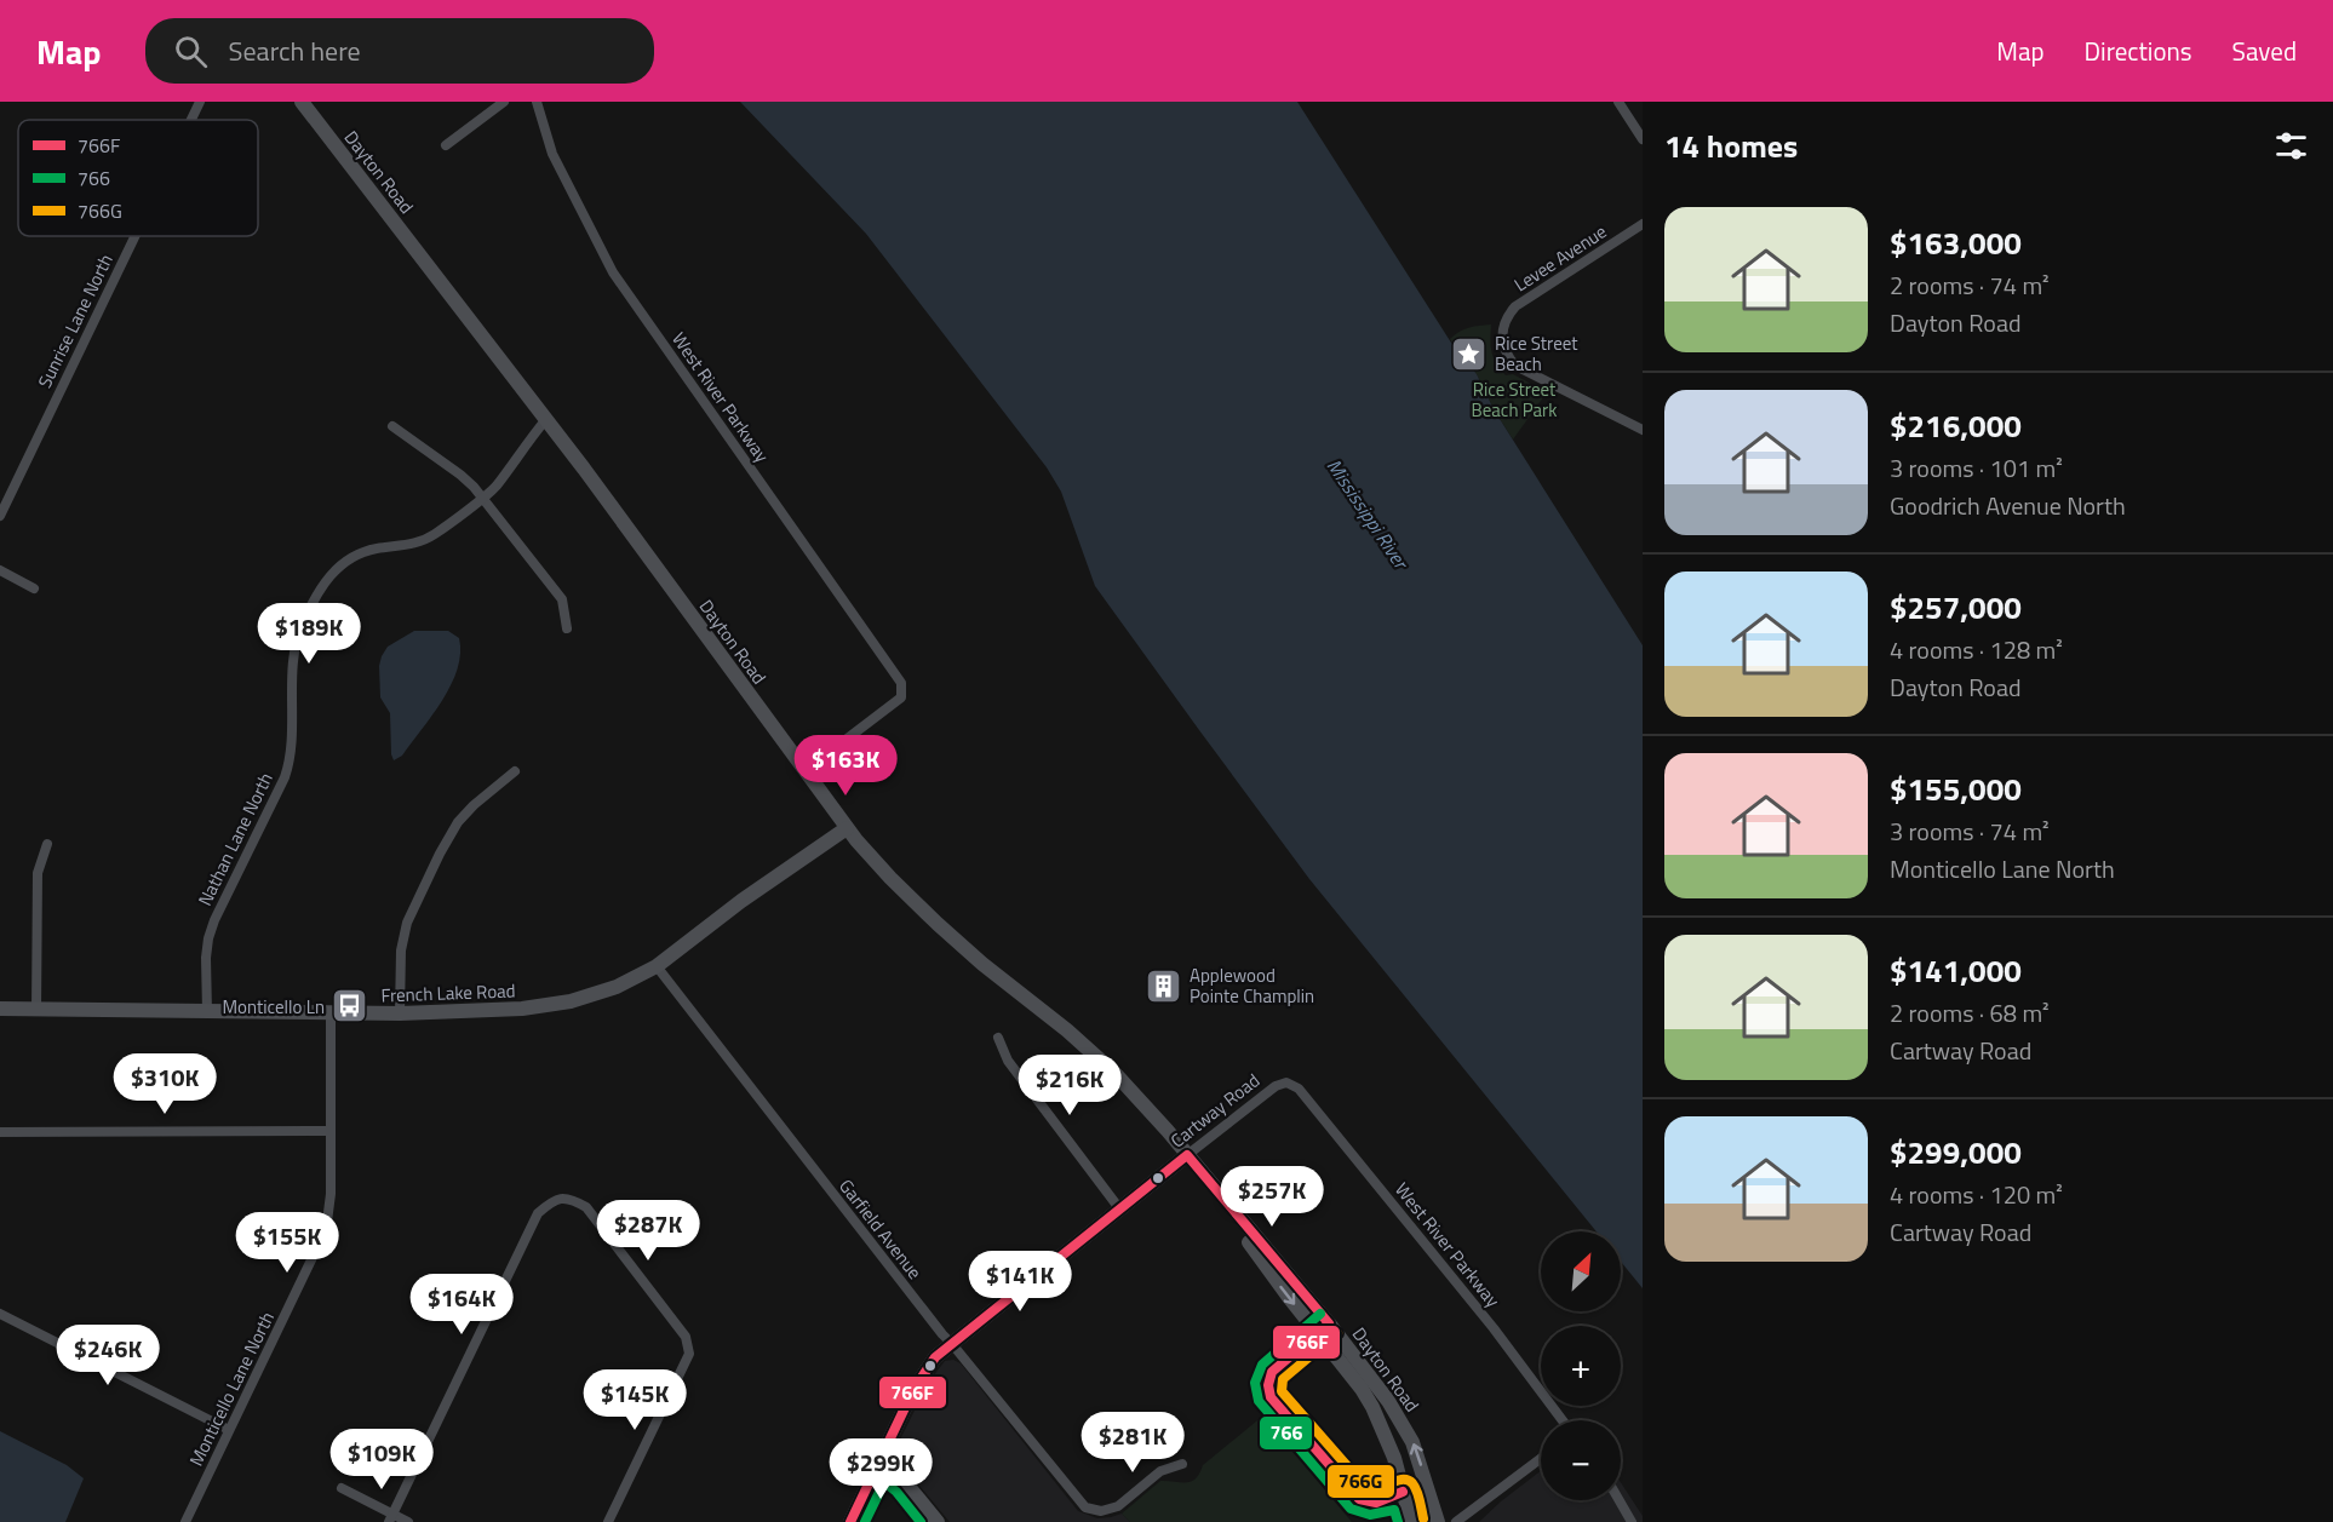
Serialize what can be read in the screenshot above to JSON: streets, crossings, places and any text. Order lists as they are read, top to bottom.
{
  "streets": {
    "main road": ["Dayton Road", "French Lake Road", "Cartway Road"],
    "street": [
      "Levee Avenue",
      "Sunrise Lane North",
      "West River Parkway",
      "Nathan Lane North",
      "Garfield Avenue",
      "Monticello Lane North"
    ]
  },
  "crossings": [
    ["Dayton Road", "West River Parkway"],
    ["Dayton Road", "Nathan Lane North"],
    ["Dayton Road", "French Lake Road"],
    ["Dayton Road", "Cartway Road"],
    ["West River Parkway", "Cartway Road"],
    ["Nathan Lane North", "French Lake Road"],
    ["French Lake Road", "Garfield Avenue"],
    ["French Lake Road", "Monticello Lane North"],
    ["Cartway Road", "Garfield Avenue"]
  ],
  "water": ["Mississippi River"],
  "parks": ["Rice Street Beach Park"],
  "places": {
    "place": ["Rice Street Beach"],
    "building": ["Applewood Pointe Champlin"],
    "bus stop": ["Monticello Ln"]
  },
  "lines": ["transit line 766F", "transit line 766", "transit line 766G"],
  "legend": ["766F", "766", "766G"],
  "north": "top right",
  "page": {
    "header": "Map",
    "search": "Search here",
    "nav": ["Map", "Directions", "Saved"],
    "heading": "14 homes",
    "list": [
      {
        "name": "$163,000",
        "note": "2 rooms · 74 m² · Dayton Road"
      },
      {
        "name": "$216,000",
        "note": "3 rooms · 101 m² · Goodrich Avenue North"
      },
      {
        "name": "$257,000",
        "note": "4 rooms · 128 m² · Dayton Road"
      },
      {
        "name": "$155,000",
        "note": "3 rooms · 74 m² · Monticello Lane North"
      },
      {
        "name": "$141,000",
        "note": "2 rooms · 68 m² · Cartway Road"
      },
      {
        "name": "$299,000",
        "note": "4 rooms · 120 m² · Cartway Road"
      }
    ],
    "price": [
      "$189K",
      "$163K",
      "$310K",
      "$216K",
      "$257K",
      "$287K",
      "$155K",
      "$141K",
      "$164K",
      "$246K",
      "$145K",
      "$281K",
      "$109K",
      "$299K"
    ],
    "map_buttons": ["+", "−"]
  }
}
